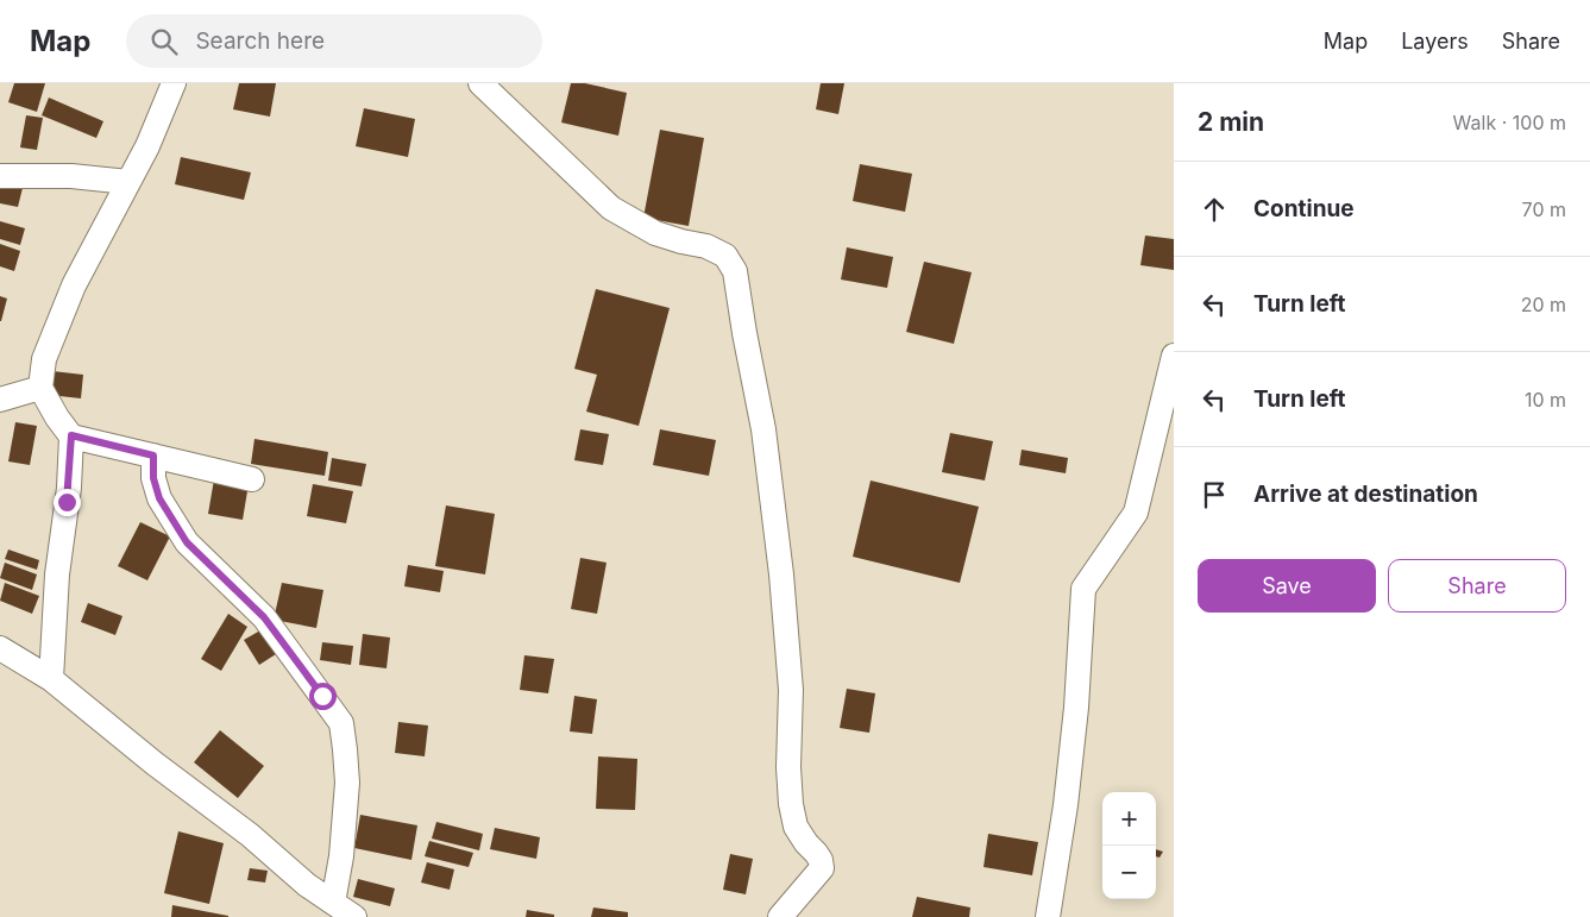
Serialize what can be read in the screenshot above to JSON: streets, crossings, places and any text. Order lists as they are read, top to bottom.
{
  "page": {
    "header": "Map",
    "search": "Search here",
    "nav": ["Map", "Layers", "Share"],
    "heading": ["2 min", "Walk · 100 m"],
    "list": [
      ["Continue", "70 m"],
      ["Turn left", "20 m"],
      ["Turn left", "10 m"],
      "Arrive at destination"
    ],
    "buttons": ["Save", "Share"],
    "map_buttons": ["+", "−"]
  }
}
